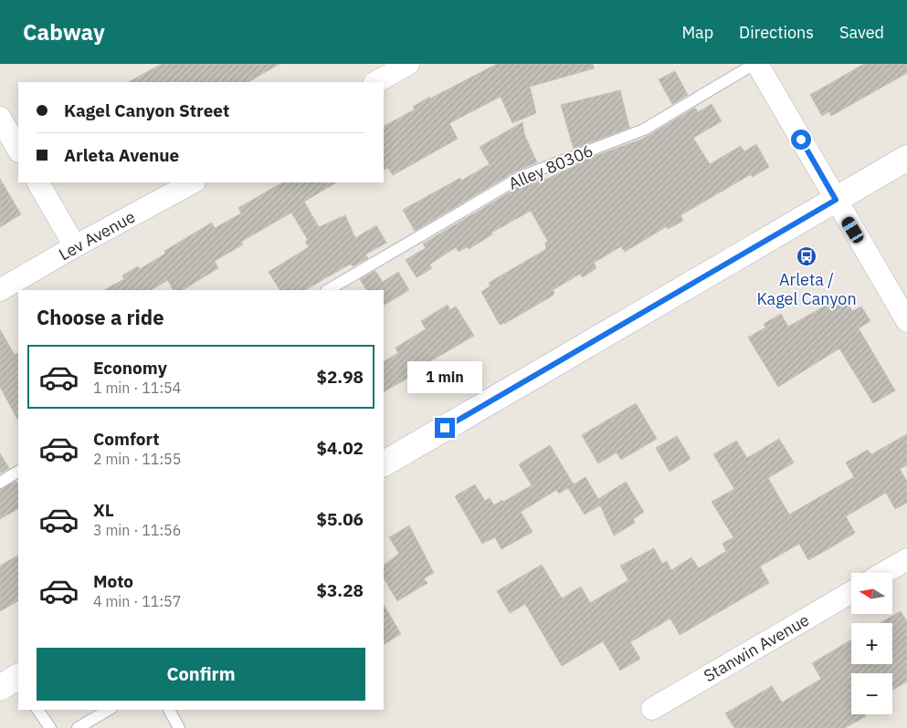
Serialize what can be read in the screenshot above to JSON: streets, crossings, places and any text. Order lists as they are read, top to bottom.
{
  "streets": {
    "street": ["Lev Avenue", "Stanwin Avenue"],
    "lane": ["Alley 80306"]
  },
  "places": {
    "bus stop": ["Arleta / Kagel Canyon"]
  },
  "north": "left",
  "page": {
    "header": "Cabway",
    "nav": ["Map", "Directions", "Saved"],
    "banner": ["Kagel Canyon Street", "Arleta Avenue"],
    "heading": "Choose a ride",
    "list": [
      {
        "name": "Economy",
        "note": "1 min · 11:54",
        "value": "$2.98"
      },
      {
        "name": "Comfort",
        "note": "2 min · 11:55",
        "value": "$4.02"
      },
      {
        "name": "XL",
        "note": "3 min · 11:56",
        "value": "$5.06"
      },
      {
        "name": "Moto",
        "note": "4 min · 11:57",
        "value": "$3.28"
      }
    ],
    "bubble": "1 min",
    "map_buttons": ["+", "−"],
    "buttons": "Confirm"
  }
}
